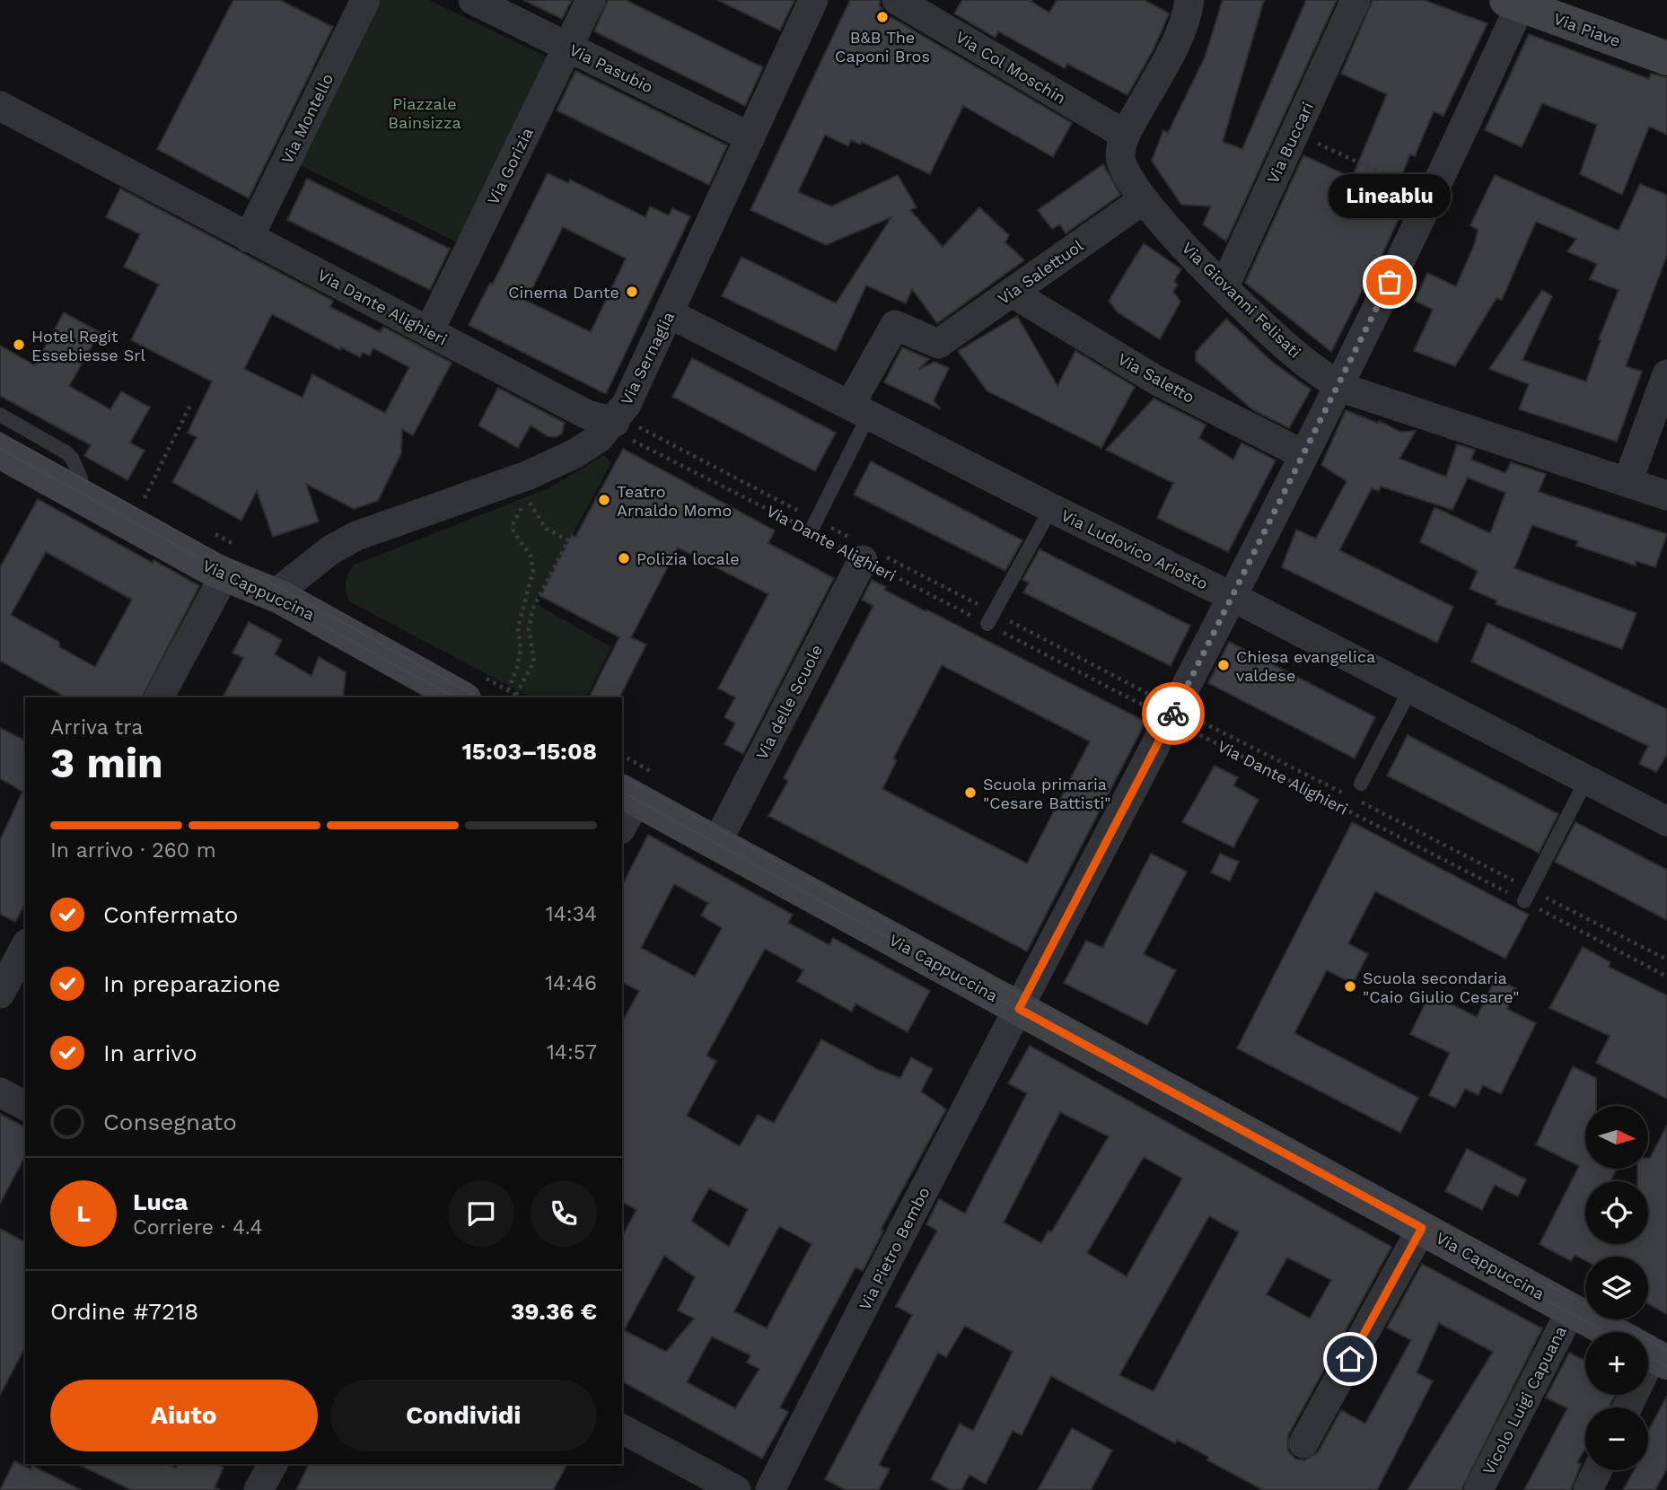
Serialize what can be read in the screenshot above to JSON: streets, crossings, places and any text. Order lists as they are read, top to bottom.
{
  "streets": {
    "street": [
      "Via Piave",
      "Via Col Moschin",
      "Via Pasubio",
      "Via Montello",
      "Via Buccari",
      "Via Gorizia",
      "Via Salettuol",
      "Via Giovanni Felisati",
      "Via Dante Alighieri",
      "Via Sernaglia",
      "Via Saletto",
      "Via Ludovico Ariosto",
      "Via Cappuccina",
      "Via delle Scuole",
      "Via Pietro Bembo",
      "Vicolo Luigi Capuana"
    ]
  },
  "crossings": [
    ["Via Piave", "Via Pietro Bembo"],
    ["Via Col Moschin", "Via Giovanni Felisati"],
    ["Via Pasubio", "Via Gorizia"],
    ["Via Pasubio", "Via Sernaglia"],
    ["Via Montello", "Via Dante Alighieri"],
    ["Via Buccari", "Via Giovanni Felisati"],
    ["Via Gorizia", "Via Dante Alighieri"],
    ["Via Salettuol", "Via Giovanni Felisati"],
    ["Via Salettuol", "Via Saletto"],
    ["Via Salettuol", "Via Ludovico Ariosto"],
    ["Via Giovanni Felisati", "Via Pietro Bembo"],
    ["Via Dante Alighieri", "Via Sernaglia"],
    ["Via Dante Alighieri", "Via delle Scuole"],
    ["Via Dante Alighieri", "Via Pietro Bembo"],
    ["Via Sernaglia", "Via Ludovico Ariosto"],
    ["Via Sernaglia", "Via Cappuccina"],
    ["Via Saletto", "Via Pietro Bembo"],
    ["Via Ludovico Ariosto", "Via Pietro Bembo"],
    ["Via Cappuccina", "Via delle Scuole"],
    ["Via Cappuccina", "Via Pietro Bembo"],
    ["Via Cappuccina", "Vicolo Luigi Capuana"]
  ],
  "parks": ["Piazzale Bainsizza"],
  "places": [
    "B&B The Caponi Bros",
    "Lineablu",
    "Cinema Dante",
    "Hotel Regit Essebiesse Srl",
    "Teatro Arnaldo Momo",
    "Polizia locale",
    "Chiesa evangelica valdese",
    "Scuola primaria \"Cesare Battisti\"",
    "Scuola secondaria \"Caio Giulio Cesare\""
  ],
  "north": "right",
  "page": {
    "bubble": "Lineablu",
    "heading": ["3 min", "Arriva tra", "15:03–15:08"],
    "panel": [
      "Luca",
      "Corriere · 4.4",
      "Ordine #7218",
      "39.36 €"
    ],
    "bar": "In arrivo · 260 m",
    "list": [
      ["Confermato", "14:34"],
      ["In preparazione", "14:46"],
      ["In arrivo", "14:57"],
      "Consegnato"
    ],
    "map_buttons": ["+", "−"],
    "round": "L",
    "buttons": ["Aiuto", "Condividi"]
  }
}
